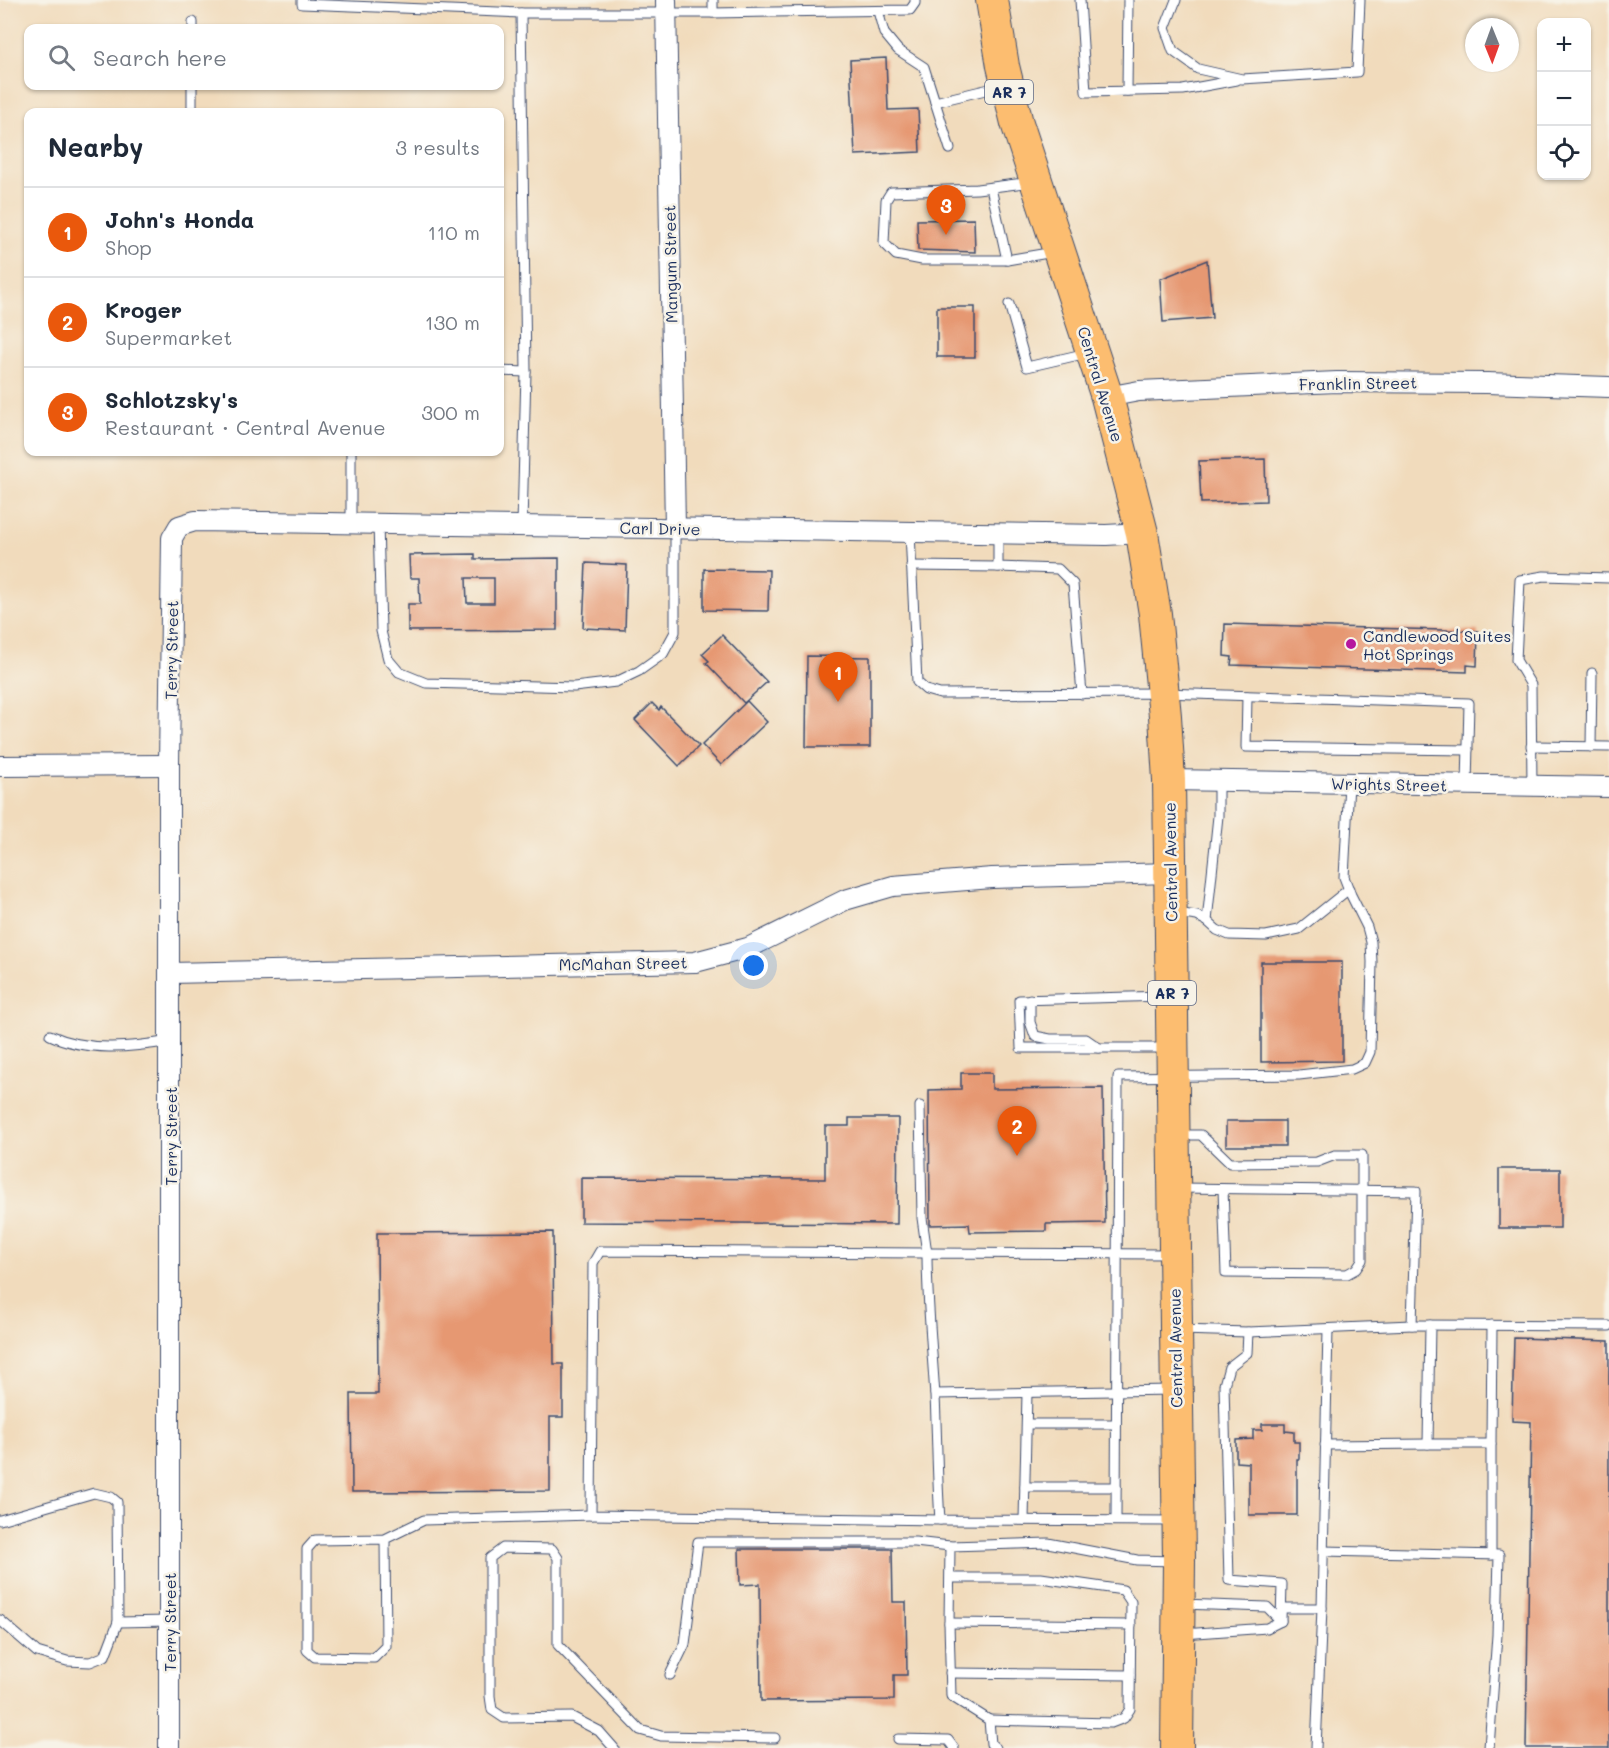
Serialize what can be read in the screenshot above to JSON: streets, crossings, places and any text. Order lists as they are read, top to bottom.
{
  "streets": {
    "main road": ["AR 7", "Central Avenue"],
    "street": [
      "Mangum Street",
      "Franklin Street",
      "Carl Drive",
      "Terry Street",
      "Wrights Street",
      "McMahan Street"
    ]
  },
  "crossings": [
    ["Mangum Street", "Carl Drive"],
    ["Franklin Street", "Central Avenue"],
    ["Central Avenue", "Carl Drive"],
    ["Central Avenue", "Wrights Street"],
    ["Central Avenue", "McMahan Street"],
    ["Carl Drive", "Terry Street"],
    ["Terry Street", "McMahan Street"]
  ],
  "places": ["Candlewood Suites Hot Springs"],
  "north": "bottom",
  "page": {
    "map_buttons": ["+", "−"],
    "search": "Search here",
    "heading": ["Nearby", "3 results"],
    "pins": ["3", "1", "2"],
    "list": [
      {
        "mark": "1",
        "name": "John's Honda",
        "note": "Shop",
        "value": "110 m"
      },
      {
        "mark": "2",
        "name": "Kroger",
        "note": "Supermarket",
        "value": "130 m"
      },
      {
        "mark": "3",
        "name": "Schlotzsky's",
        "note": "Restaurant · Central Avenue",
        "value": "300 m"
      }
    ]
  }
}
